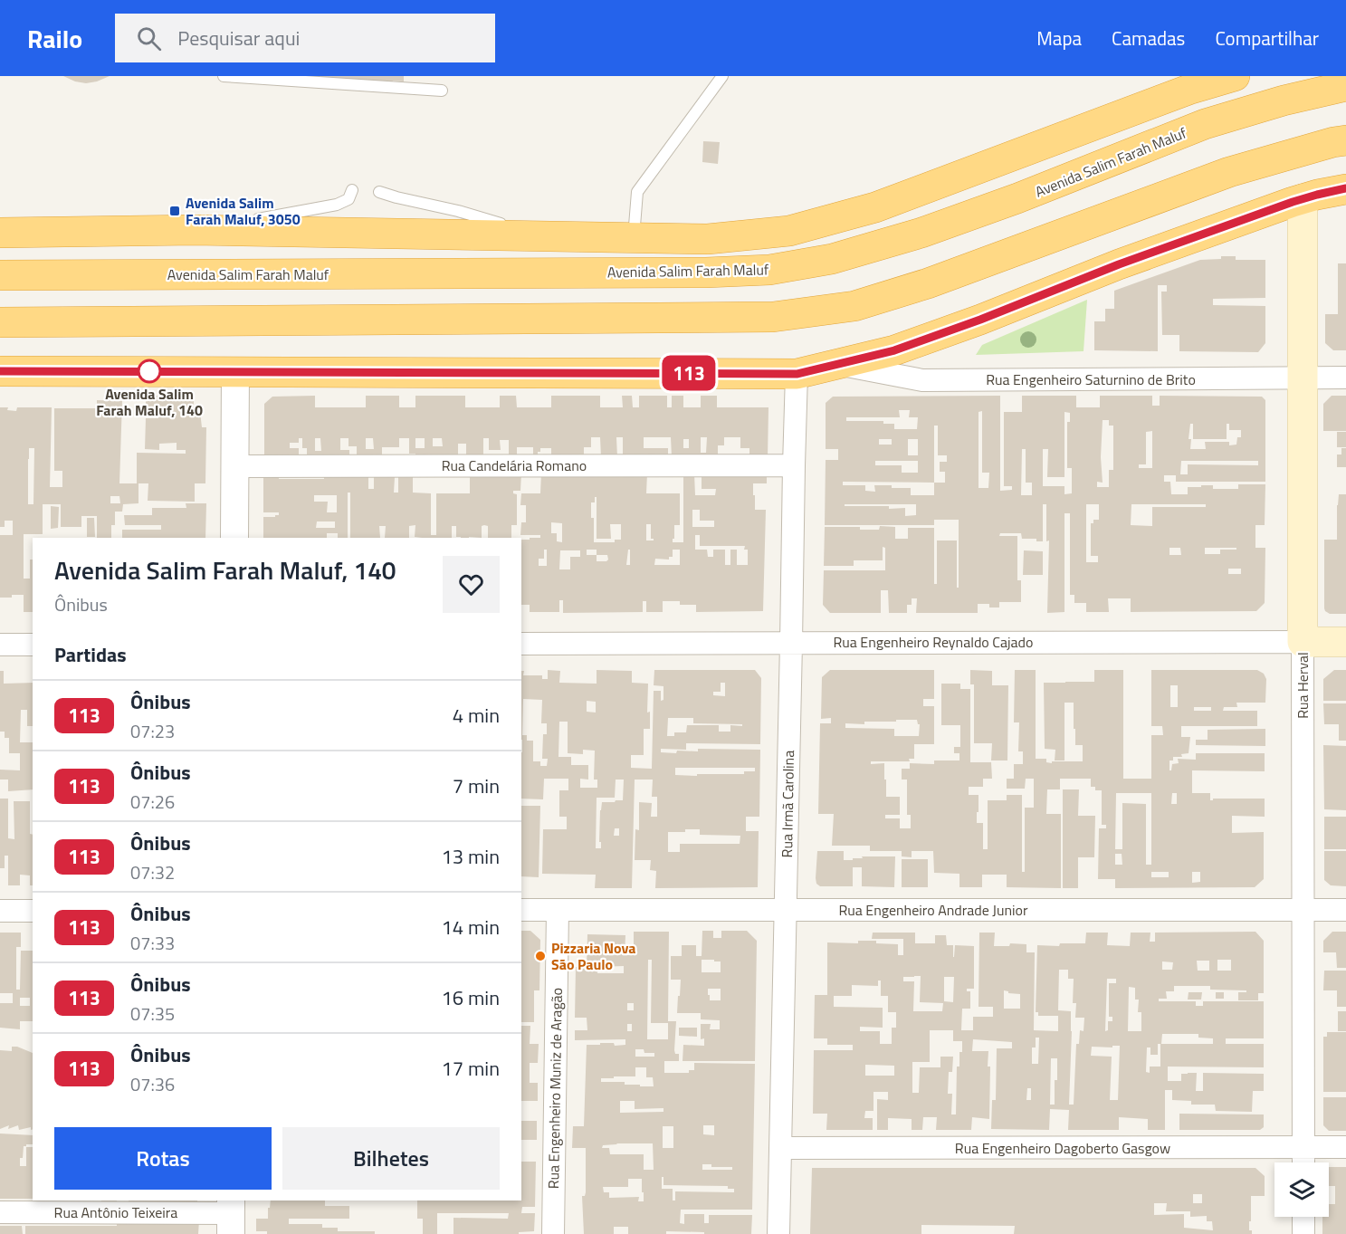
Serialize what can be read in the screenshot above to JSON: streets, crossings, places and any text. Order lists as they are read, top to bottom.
{
  "streets": {
    "highway": ["Avenida Salim Farah Maluf"],
    "main road": ["Rua Engenheiro Reynaldo Cajado", "Rua Herval"],
    "street": [
      "Rua Engenheiro Saturnino de Brito",
      "Rua Candelária Romano",
      "Rua Irmã Carolina",
      "Rua Engenheiro Andrade Junior",
      "Rua Engenheiro Muniz de Aragão",
      "Rua Engenheiro Dagoberto Gasgow",
      "Rua Antônio Teixeira"
    ]
  },
  "crossings": [
    ["Rua Engenheiro Saturnino de Brito", "Rua Herval"],
    ["Rua Candelária Romano", "Rua Irmã Carolina"],
    ["Rua Engenheiro Reynaldo Cajado", "Rua Herval"],
    ["Rua Engenheiro Reynaldo Cajado", "Rua Irmã Carolina"],
    ["Rua Herval", "Rua Engenheiro Andrade Junior"],
    ["Rua Herval", "Rua Engenheiro Dagoberto Gasgow"],
    ["Rua Irmã Carolina", "Rua Engenheiro Andrade Junior"],
    ["Rua Irmã Carolina", "Rua Engenheiro Dagoberto Gasgow"],
    ["Rua Engenheiro Andrade Junior", "Rua Engenheiro Muniz de Aragão"]
  ],
  "places": {
    "transit": ["Avenida Salim Farah Maluf, 3050"],
    "other": ["Avenida Salim Farah Maluf, 140", "Pizzaria Nova São Paulo"]
  },
  "lines": ["bus line 113"],
  "page": {
    "header": "Railo",
    "search": "Pesquisar aqui",
    "nav": ["Mapa", "Camadas", "Compartilhar"],
    "on_map": "113",
    "heading": [
      ["Avenida Salim Farah Maluf, 140", "Ônibus"],
      "Partidas"
    ],
    "list": [
      {
        "mark": "113",
        "name": "Ônibus",
        "note": "07:23",
        "value": "4 min"
      },
      {
        "mark": "113",
        "name": "Ônibus",
        "note": "07:26",
        "value": "7 min"
      },
      {
        "mark": "113",
        "name": "Ônibus",
        "note": "07:32",
        "value": "13 min"
      },
      {
        "mark": "113",
        "name": "Ônibus",
        "note": "07:33",
        "value": "14 min"
      },
      {
        "mark": "113",
        "name": "Ônibus",
        "note": "07:35",
        "value": "16 min"
      },
      {
        "mark": "113",
        "name": "Ônibus",
        "note": "07:36",
        "value": "17 min"
      }
    ],
    "buttons": ["Rotas", "Bilhetes"]
  }
}
